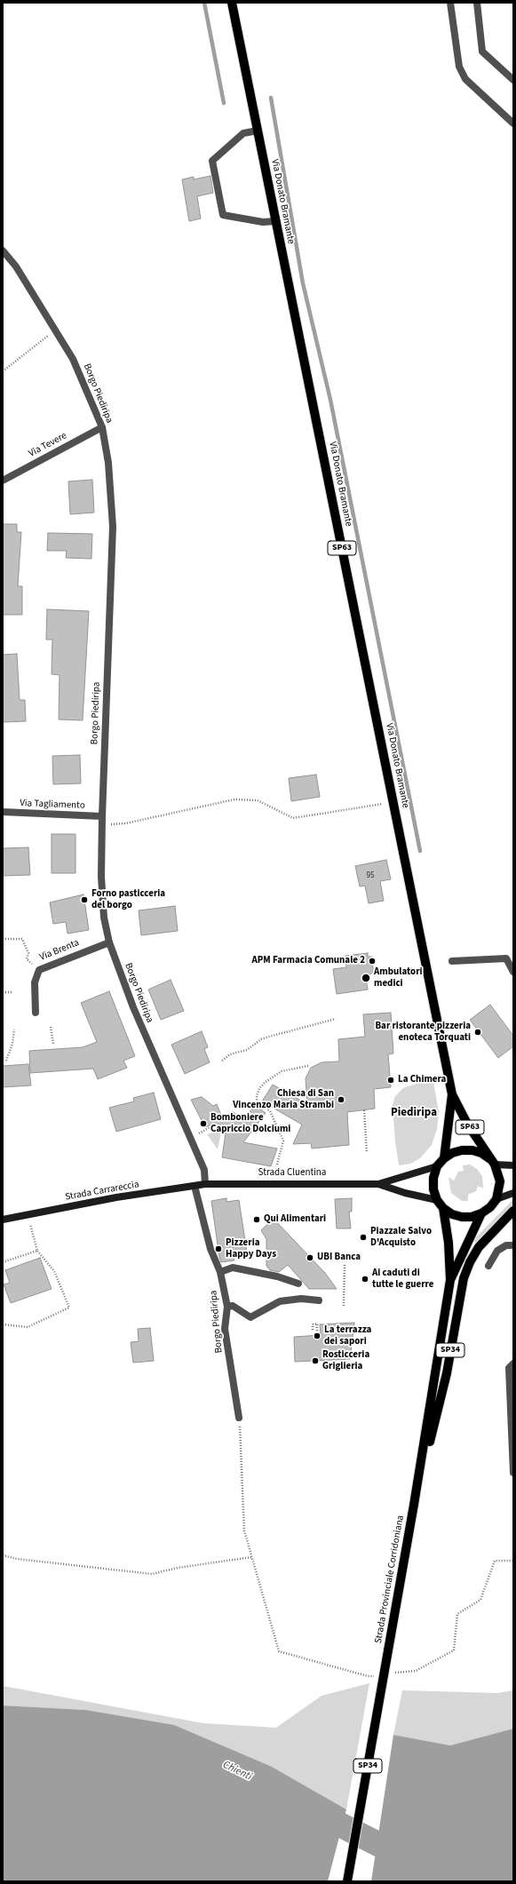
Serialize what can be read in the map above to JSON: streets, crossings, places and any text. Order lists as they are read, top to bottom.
{
  "streets": {
    "main road": [
      "Via Donato Bramante",
      "SP63",
      "Strada Cluentina",
      "Strada Carrareccia",
      "SP34",
      "Strada Provinciale Corridoniana"
    ],
    "street": [
      "Borgo Piediripa",
      "Via Tevere",
      "Via Tagliamento",
      "Via Brenta"
    ]
  },
  "crossings": [
    ["Via Donato Bramante", "Strada Cluentina"],
    ["Via Donato Bramante", "Strada Provinciale Corridoniana"],
    ["Borgo Piediripa", "Via Tevere"],
    ["Borgo Piediripa", "Via Tagliamento"],
    ["Borgo Piediripa", "Via Brenta"],
    ["Borgo Piediripa", "Strada Cluentina"],
    ["Borgo Piediripa", "Strada Carrareccia"],
    ["Strada Cluentina", "Strada Carrareccia"],
    ["Strada Cluentina", "Strada Provinciale Corridoniana"],
    ["SP34", "Strada Provinciale Corridoniana"]
  ],
  "districts": ["Piediripa"],
  "water": ["Chienti"],
  "places": [
    "Forno pasticceria del borgo",
    "APM Farmacia Comunale 2",
    "Ambulatori medici",
    "Bar ristorante pizzeria enoteca Torquati",
    "La Chimera",
    "Chiesa di San Vincenzo Maria Strambi",
    "Bomboniere Capriccio Dolciumi",
    "Qui Alimentari",
    "Piazzale Salvo D'Acquisto",
    "Pizzeria Happy Days",
    "UBI Banca",
    "Ai caduti di tutte le guerre",
    "La terrazza dei sapori",
    "Rosticceria Griglieria"
  ],
  "house_numbers": ["95"]
}
